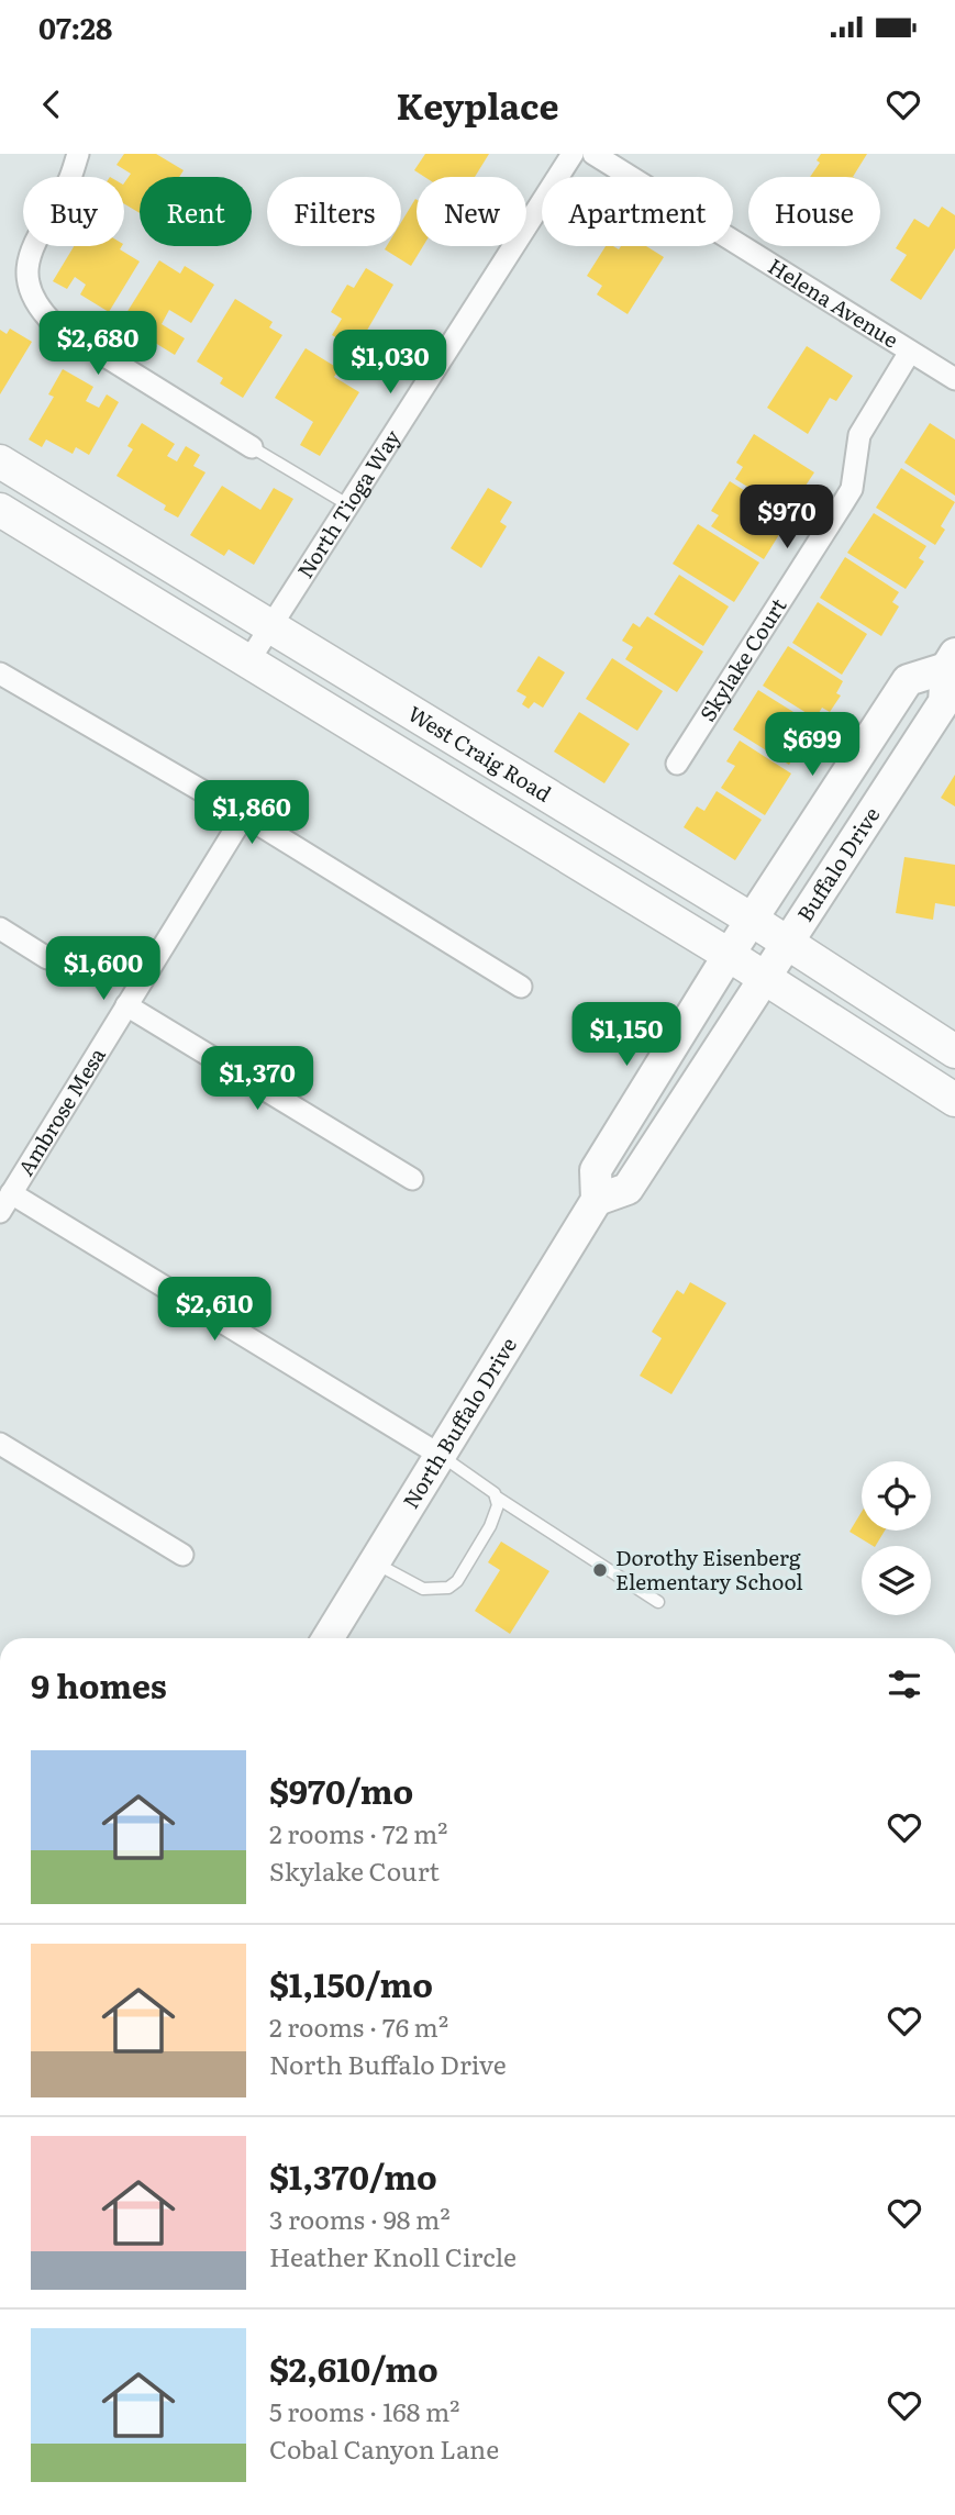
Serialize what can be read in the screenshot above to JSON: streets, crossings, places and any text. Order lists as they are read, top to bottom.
{
  "streets": {
    "main road": ["West Craig Road", "Buffalo Drive", "North Buffalo Drive"],
    "street": [
      "Helena Avenue",
      "North Tioga Way",
      "Skylake Court",
      "Ambrose Mesa"
    ]
  },
  "crossings": [
    ["Helena Avenue", "Skylake Court"],
    ["North Tioga Way", "West Craig Road"],
    ["West Craig Road", "Buffalo Drive"],
    ["West Craig Road", "North Buffalo Drive"],
    ["Buffalo Drive", "North Buffalo Drive"]
  ],
  "places": ["Dorothy Eisenberg Elementary School"],
  "page": {
    "status": "07:28",
    "header": "Keyplace",
    "chip": [
      "Buy",
      "Rent",
      "Filters",
      "New",
      "Apartment",
      "House"
    ],
    "price": [
      "$2,680",
      "$1,030",
      "$970",
      "$699",
      "$1,860",
      "$1,600",
      "$1,150",
      "$1,370",
      "$2,610"
    ],
    "heading": "9 homes",
    "list": [
      {
        "name": "$970/mo",
        "note": "2 rooms · 72 m² · Skylake Court"
      },
      {
        "name": "$1,150/mo",
        "note": "2 rooms · 76 m² · North Buffalo Drive"
      },
      {
        "name": "$1,370/mo",
        "note": "3 rooms · 98 m² · Heather Knoll Circle"
      },
      {
        "name": "$2,610/mo",
        "note": "5 rooms · 168 m² · Cobal Canyon Lane"
      }
    ]
  }
}
